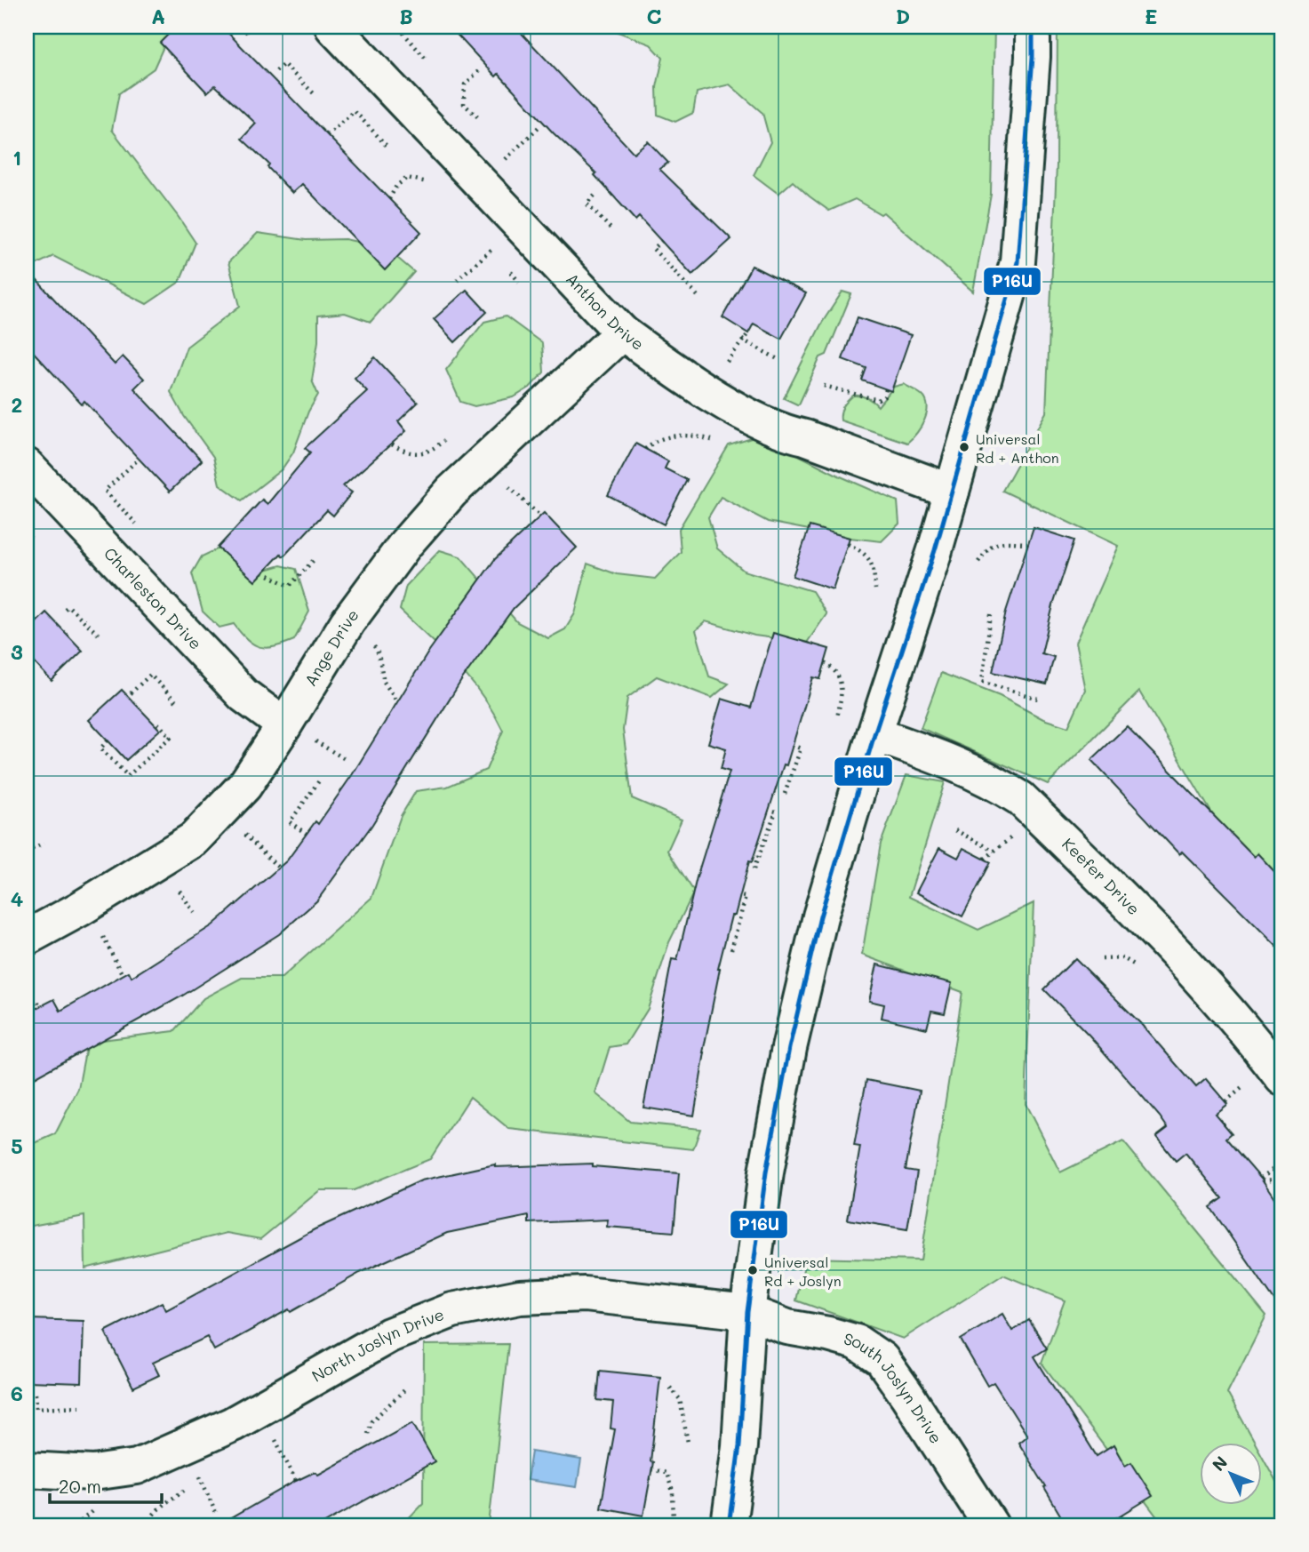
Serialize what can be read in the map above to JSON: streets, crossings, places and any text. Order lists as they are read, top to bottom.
{
  "streets": {
    "street": [
      "Anthon Drive",
      "Charleston Drive",
      "Ange Drive",
      "Keefer Drive",
      "North Joslyn Drive",
      "South Joslyn Drive"
    ]
  },
  "crossings": [
    ["Anthon Drive", "Ange Drive"],
    ["Charleston Drive", "Ange Drive"],
    ["North Joslyn Drive", "South Joslyn Drive"]
  ],
  "places": ["Universal Rd + Anthon", "Universal Rd + Joslyn"],
  "lines": ["transit line P16U"],
  "scale_bar": "20 m",
  "north": "top left",
  "grid": {
    "columns": [
      "A",
      "B",
      "C",
      "D",
      "E"
    ],
    "rows": [
      "1",
      "2",
      "3",
      "4",
      "5",
      "6"
    ]
  }
}
